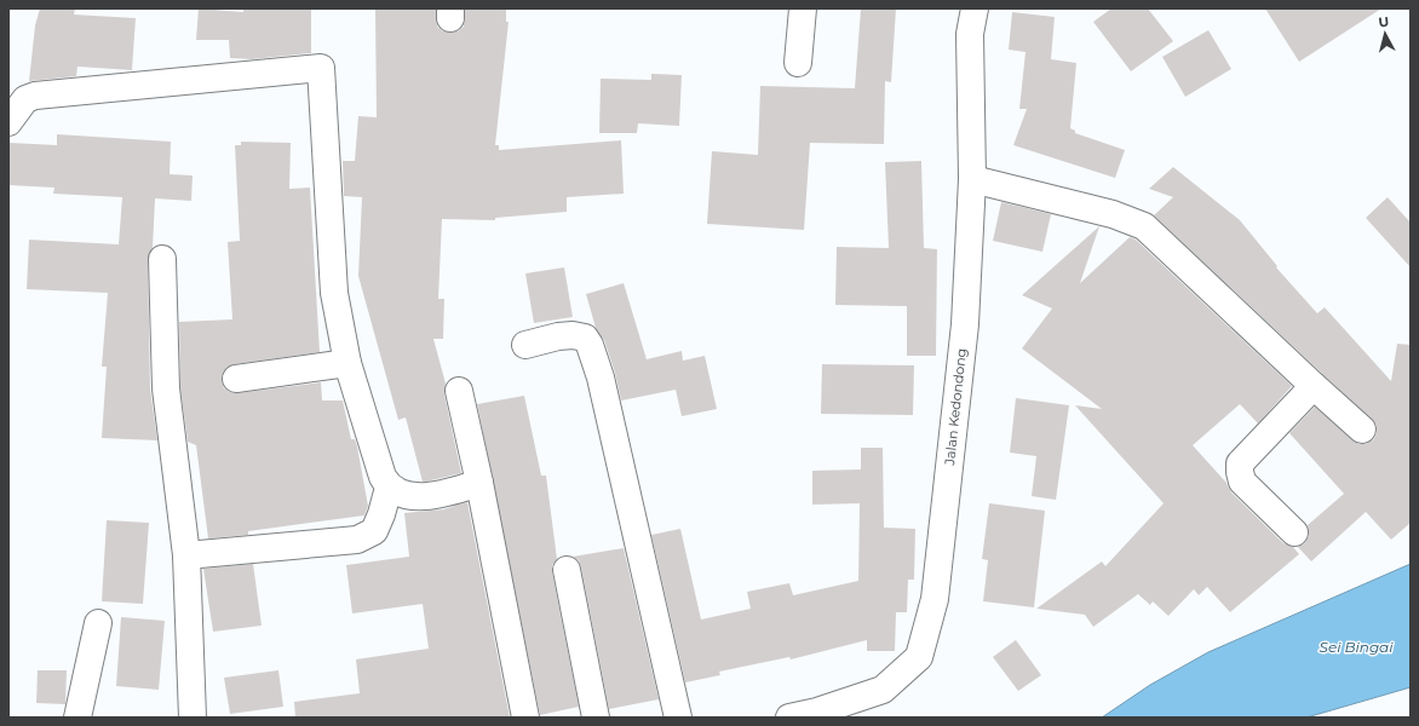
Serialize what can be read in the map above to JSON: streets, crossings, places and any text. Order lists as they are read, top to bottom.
{
  "streets": {
    "street": ["Jalan Kedondong"]
  },
  "water": ["Sei Bingai"],
  "north": "top"
}
